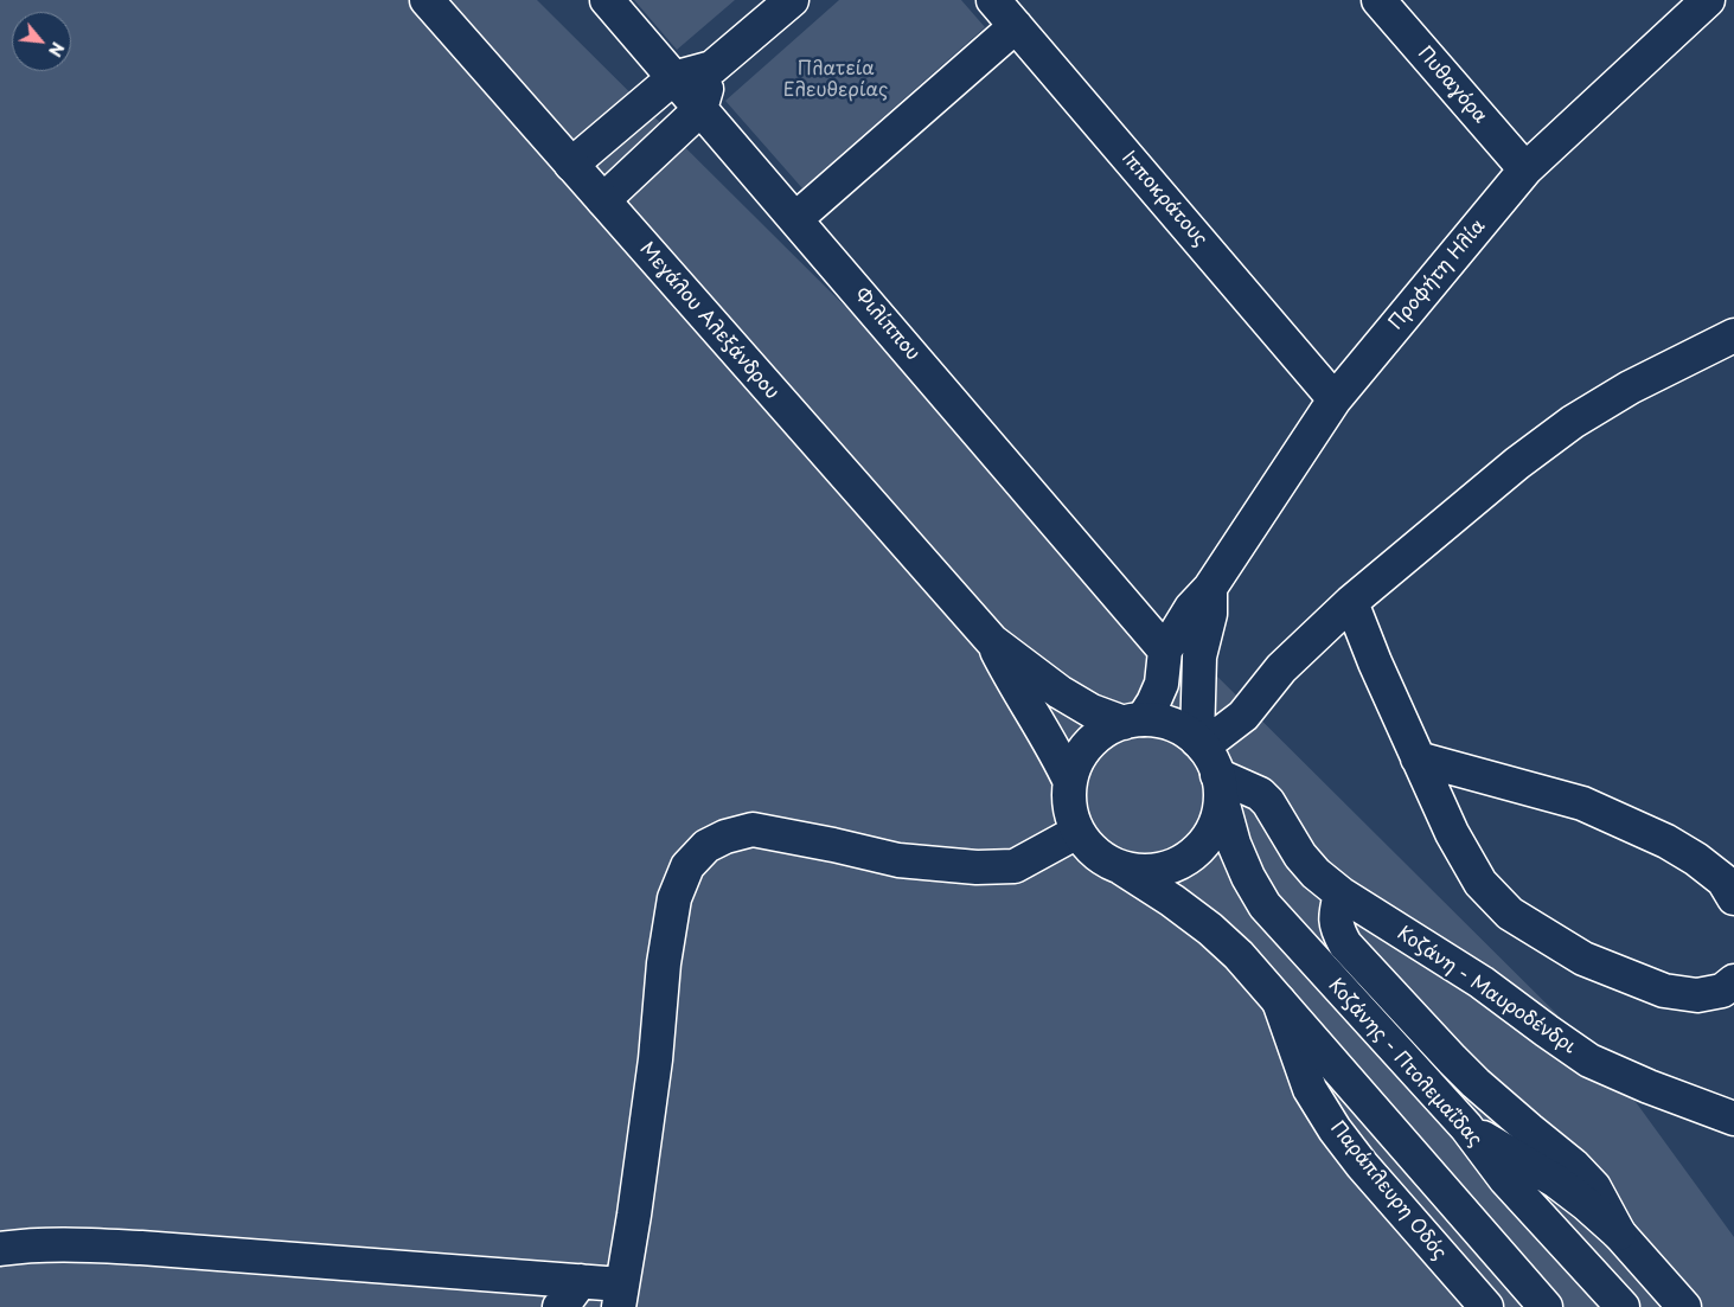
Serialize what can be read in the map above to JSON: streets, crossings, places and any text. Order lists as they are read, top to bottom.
{
  "streets": {
    "street": [
      "Πυθαγόρα",
      "Ιπποκράτους",
      "Προφήτη Ηλία",
      "Μεγάλου Αλεξάνδρου",
      "Φιλίππου",
      "Κοζάνη - Μαυροδένδρι",
      "Κοζάνης - Πτολεμαΐδας",
      "Παράπλευρη Οδός"
    ]
  },
  "crossings": [
    ["Πυθαγόρα", "Προφήτη Ηλία"],
    ["Ιπποκράτους", "Προφήτη Ηλία"],
    ["Προφήτη Ηλία", "Φιλίππου"],
    ["Μεγάλου Αλεξάνδρου", "Κοζάνη - Μαυροδένδρι"],
    ["Μεγάλου Αλεξάνδρου", "Κοζάνης - Πτολεμαΐδας"],
    ["Κοζάνη - Μαυροδένδρι", "Κοζάνης - Πτολεμαΐδας"]
  ],
  "parks": ["Πλατεία Ελευθερίας"],
  "north": "bottom right"
}
